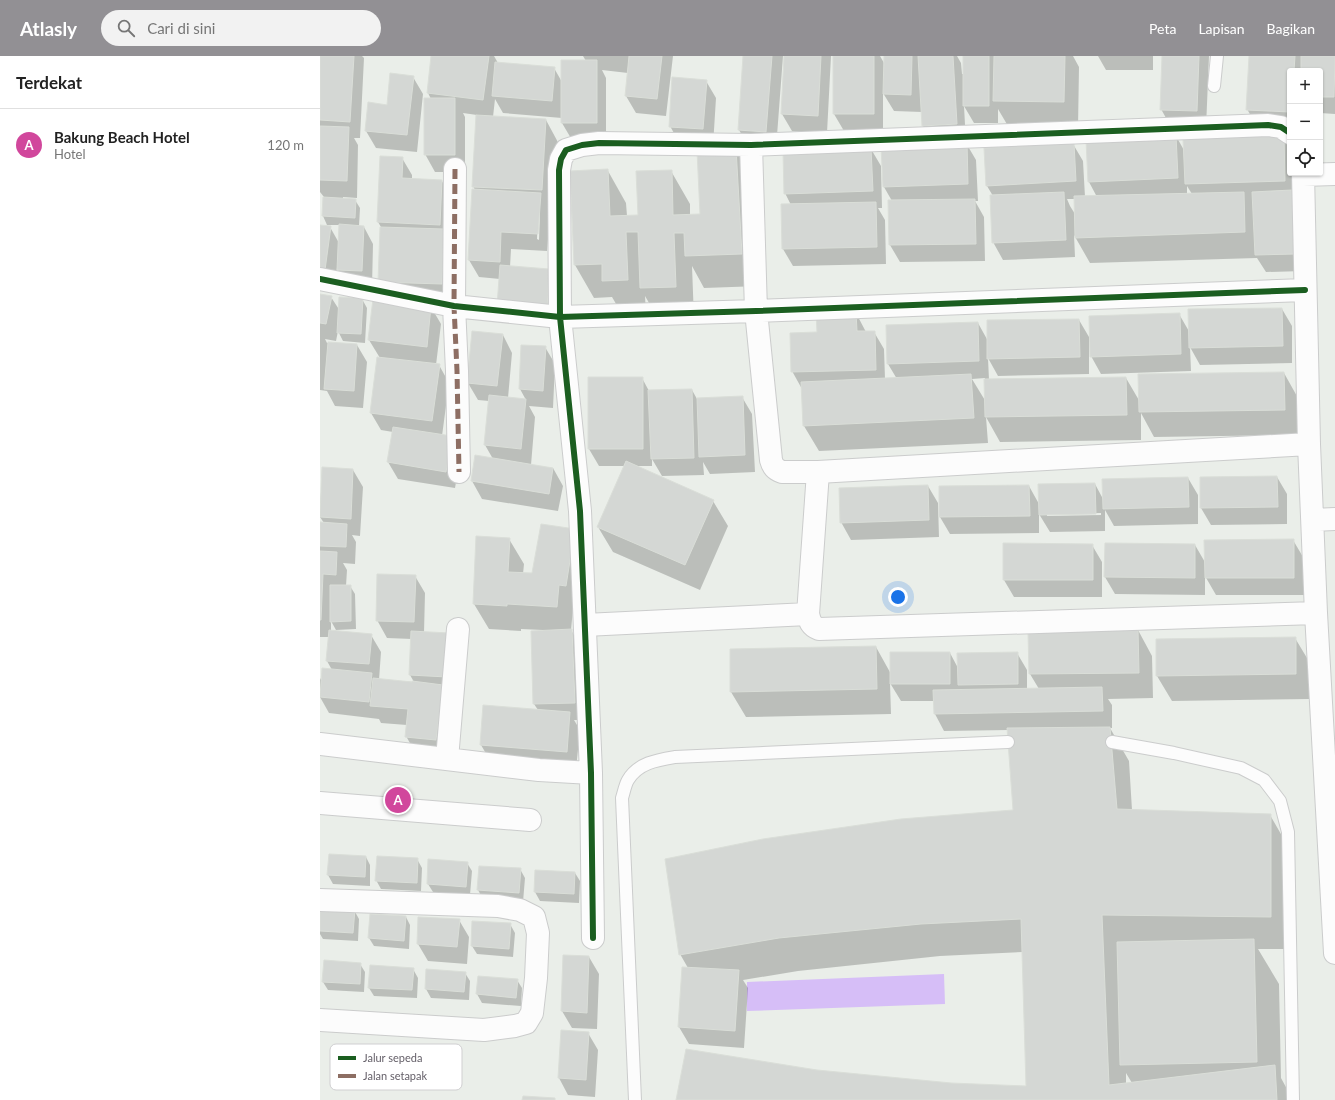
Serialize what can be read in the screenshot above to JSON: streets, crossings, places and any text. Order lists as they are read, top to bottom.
{
  "legend": ["Jalur sepeda", "Jalan setapak"],
  "page": {
    "header": "Atlasly",
    "search": "Cari di sini",
    "nav": ["Peta", "Lapisan", "Bagikan"],
    "heading": "Terdekat",
    "map_buttons": ["+", "−"],
    "list": [
      {
        "mark": "A",
        "name": "Bakung Beach Hotel",
        "note": "Hotel",
        "value": "120 m"
      }
    ],
    "pins": "A"
  }
}
